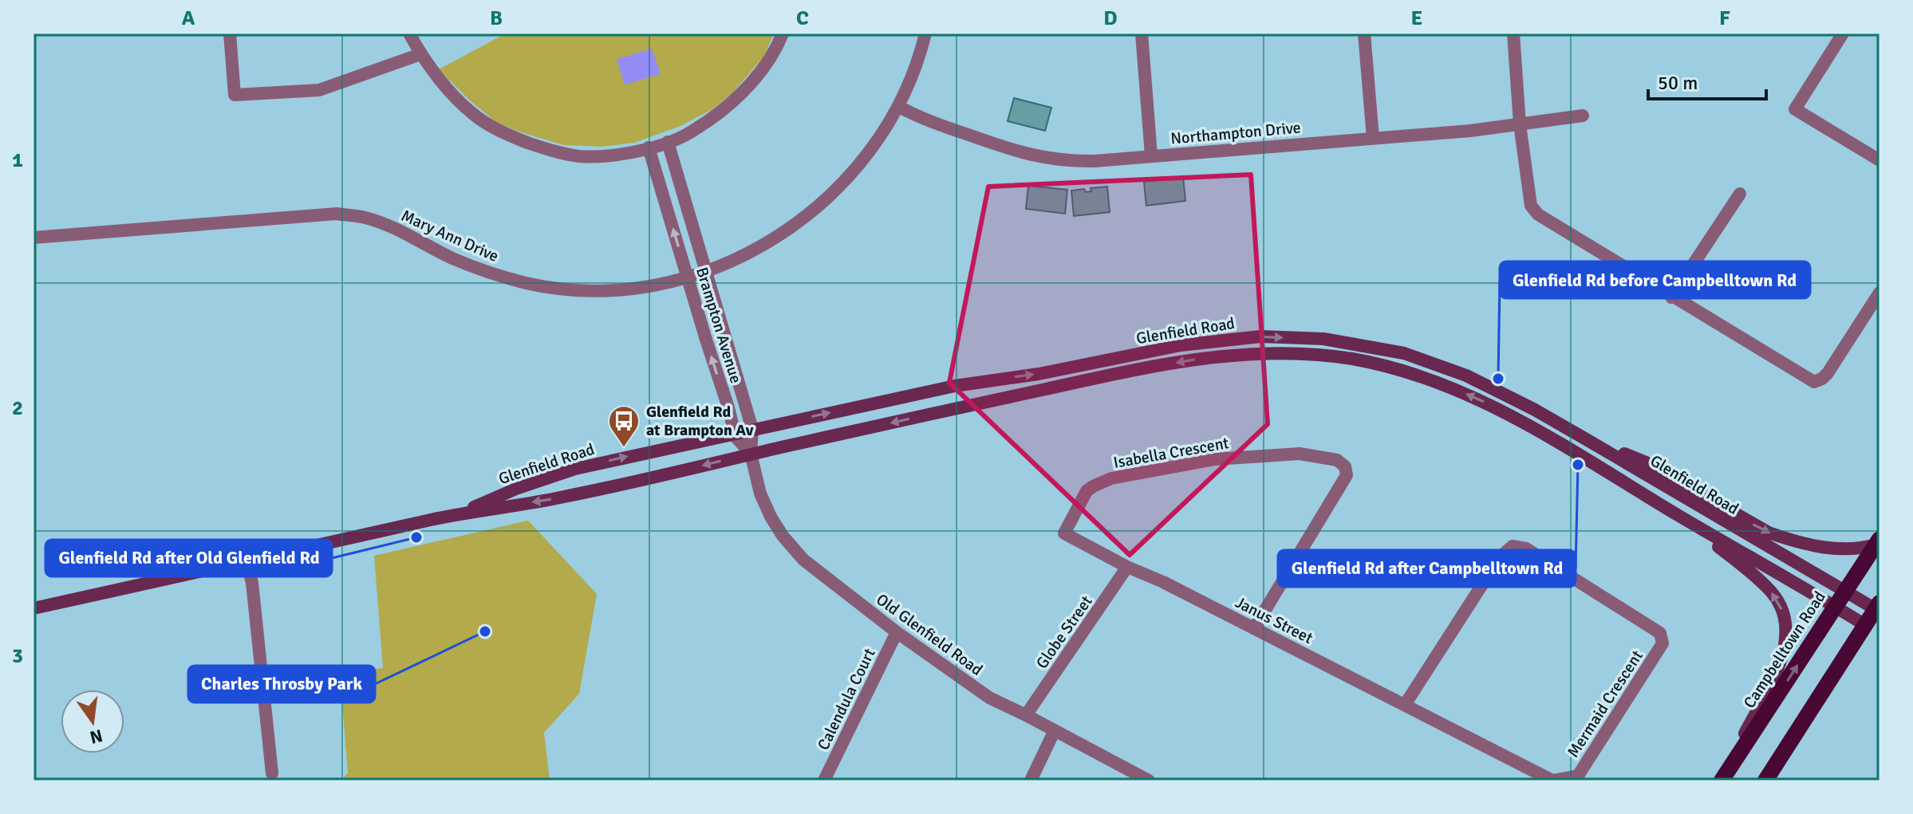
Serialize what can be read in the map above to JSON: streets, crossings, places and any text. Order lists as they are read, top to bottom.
{
  "streets": {
    "main road": ["Glenfield Road", "Campbelltown Road"],
    "street": [
      "Northampton Drive",
      "Mary Ann Drive",
      "Brampton Avenue",
      "Isabella Crescent",
      "Janus Street",
      "Globe Street",
      "Old Glenfield Road",
      "Calendula Court",
      "Mermaid Crescent"
    ]
  },
  "crossings": [
    ["Northampton Drive", "Mary Ann Drive"],
    ["Mary Ann Drive", "Brampton Avenue"],
    ["Brampton Avenue", "Glenfield Road"],
    ["Brampton Avenue", "Old Glenfield Road"],
    ["Glenfield Road", "Old Glenfield Road"],
    ["Glenfield Road", "Campbelltown Road"],
    ["Isabella Crescent", "Janus Street"],
    ["Isabella Crescent", "Globe Street"],
    ["Janus Street", "Globe Street"],
    ["Janus Street", "Mermaid Crescent"],
    ["Globe Street", "Old Glenfield Road"],
    ["Old Glenfield Road", "Calendula Court"]
  ],
  "places": {
    "other": [
      "Glenfield Rd before Campbelltown Rd",
      "Glenfield Rd after Campbelltown Rd",
      "Glenfield Rd after Old Glenfield Rd",
      "Charles Throsby Park"
    ],
    "bus stop": ["Glenfield Rd at Brampton Av"]
  },
  "scale_bar": "50 m",
  "north": "bottom",
  "grid": {
    "columns": [
      "A",
      "B",
      "C",
      "D",
      "E",
      "F"
    ],
    "rows": ["1", "2", "3"]
  }
}
